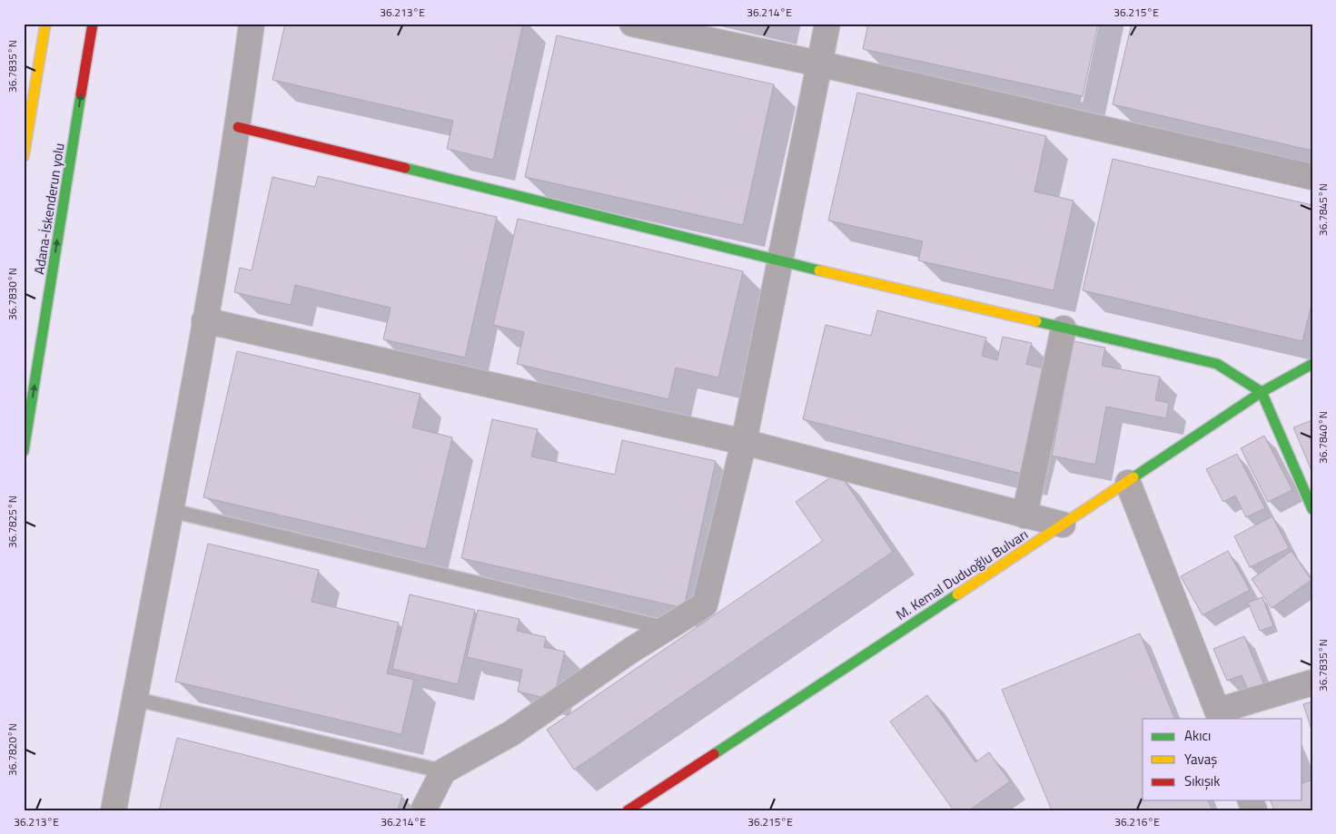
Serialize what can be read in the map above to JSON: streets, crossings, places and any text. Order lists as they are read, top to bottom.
{
  "streets": {
    "main road": ["Adana-İskenderun yolu", "M. Kemal Duduoğlu Bulvarı"]
  },
  "legend": ["Akıcı", "Yavaş", "Sıkışık"],
  "coordinates": [
    "36.213°E",
    "36.214°E",
    "36.215°E",
    "36.7835°N",
    "36.7845°N",
    "36.7830°N",
    "36.7840°N",
    "36.7825°N",
    "36.7820°N",
    "36.216°E"
  ]
}
